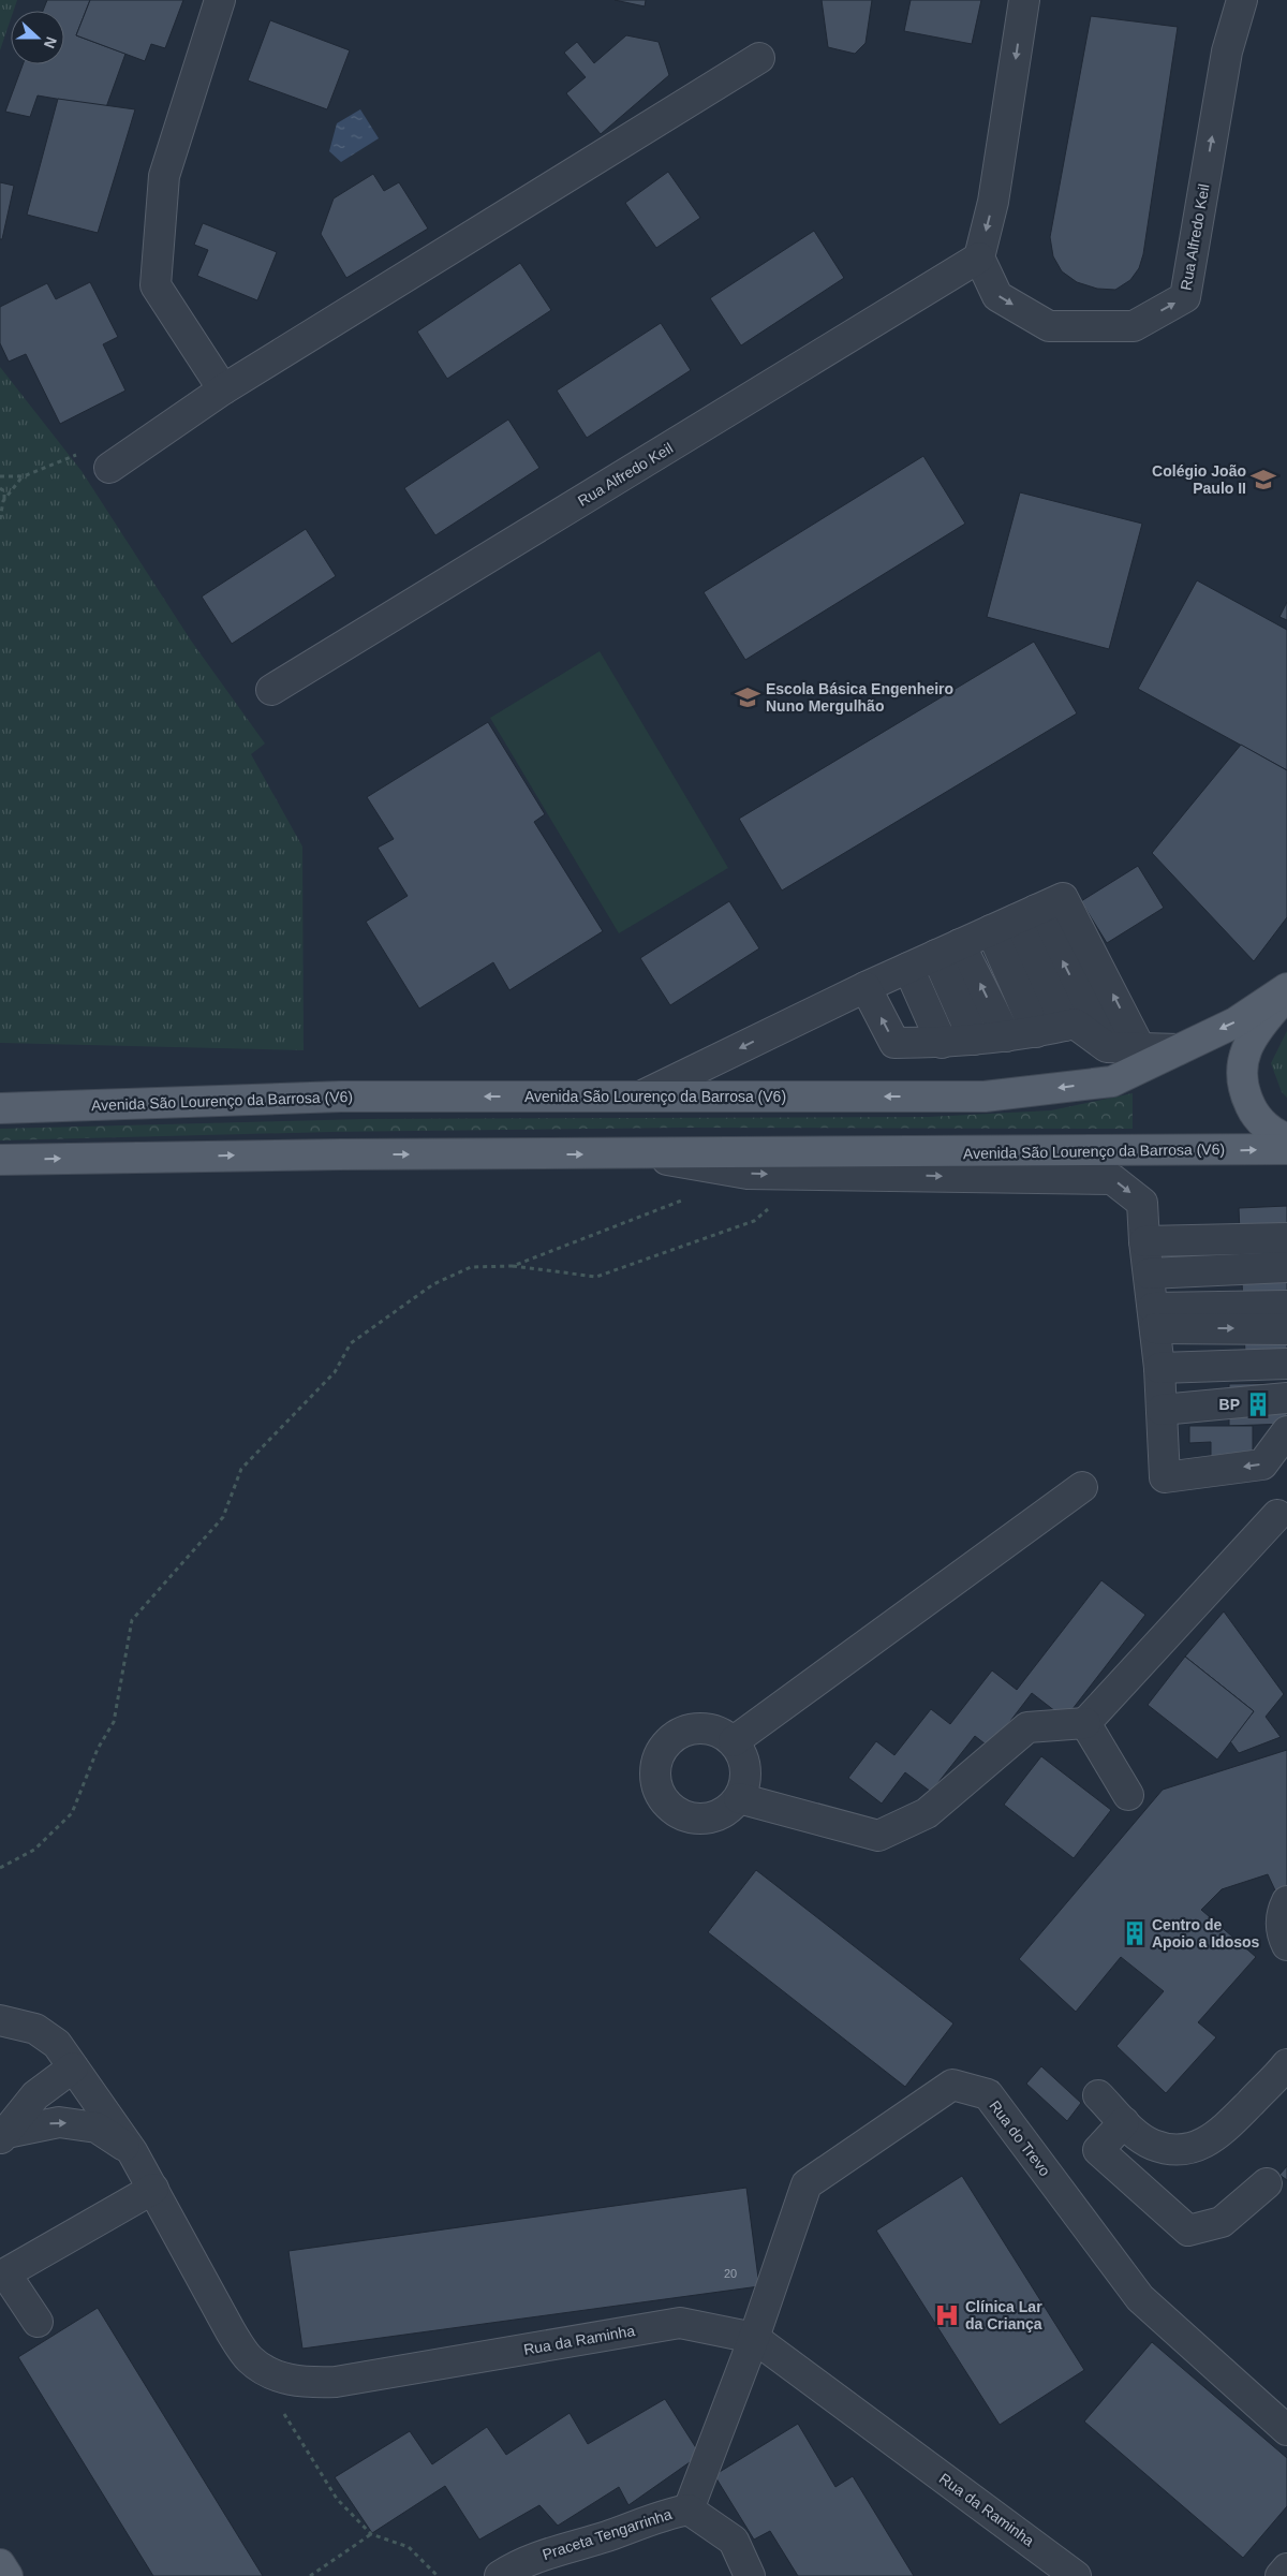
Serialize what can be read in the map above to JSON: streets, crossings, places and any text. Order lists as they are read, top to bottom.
{
  "streets": {
    "main road": ["Avenida São Lourenço da Barrosa (V6)"],
    "street": [
      "Rua Alfredo Keil",
      "Rua do Trevo",
      "Rua da Raminha",
      "Praceta Tengarrinha"
    ]
  },
  "crossings": [
    ["Rua do Trevo", "Rua da Raminha"],
    ["Rua do Trevo", "Praceta Tengarrinha"]
  ],
  "places": {
    "school or university": ["Colégio João Paulo II", "Escola Básica Engenheiro Nuno Mergulhão"],
    "building": ["BP", "Centro de Apoio a Idosos"],
    "hospital": ["Clínica Lar da Criança"]
  },
  "house_numbers": ["20"],
  "north": "right"
}
